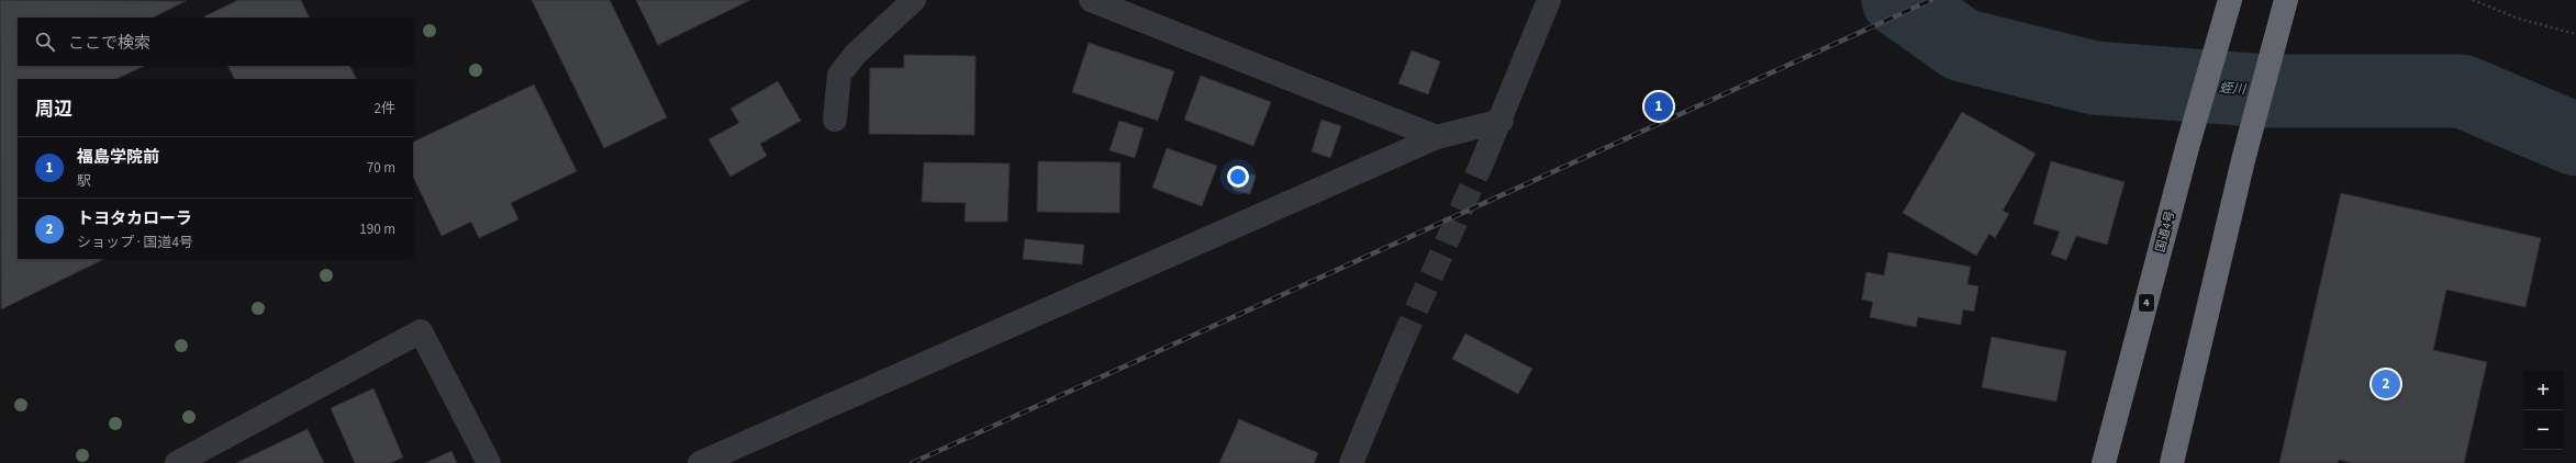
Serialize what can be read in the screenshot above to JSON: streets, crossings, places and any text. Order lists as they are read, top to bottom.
{
  "streets": {
    "highway": ["国道4号", "4"]
  },
  "water": ["蛭川"],
  "page": {
    "search": "ここで検索",
    "heading": ["周辺", "2件"],
    "pins": ["1", "2"],
    "list": [
      {
        "mark": "1",
        "name": "福島学院前",
        "note": "駅",
        "value": "70 m"
      },
      {
        "mark": "2",
        "name": "トヨタカローラ",
        "note": "ショップ · 国道4号",
        "value": "190 m"
      }
    ],
    "map_buttons": ["+", "−"]
  }
}
